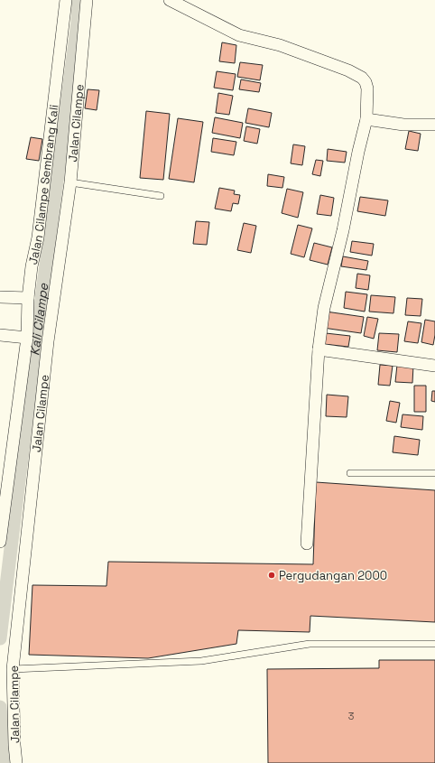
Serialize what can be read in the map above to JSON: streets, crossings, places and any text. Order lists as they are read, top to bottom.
{
  "streets": {
    "street": ["Jalan Cilampe", "Jalan Cilampe Sembrang Kali"]
  },
  "water": ["Kali Cilampe"],
  "places": ["Pergudangan 2000"],
  "house_numbers": ["3"]
}
